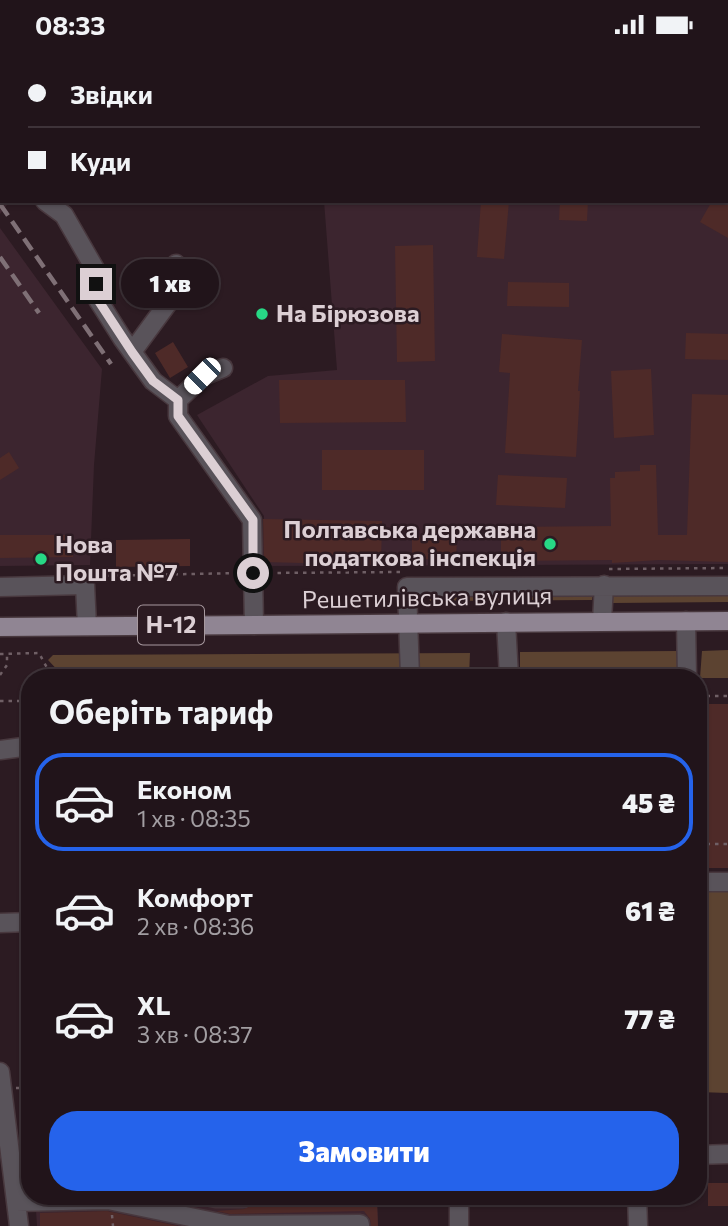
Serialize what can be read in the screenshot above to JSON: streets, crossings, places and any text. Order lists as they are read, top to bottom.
{
  "streets": {
    "main road": ["Решетилівська вулиця", "Н-12"]
  },
  "places": ["На Бірюзова", "Полтавська державна податкова інспекція", "Нова Пошта №7"],
  "page": {
    "status": "08:33",
    "banner": ["Звідки", "Куди"],
    "bubble": "1 хв",
    "heading": "Оберіть тариф",
    "list": [
      {
        "name": "Економ",
        "note": "1 хв · 08:35",
        "value": "45 ₴"
      },
      {
        "name": "Комфорт",
        "note": "2 хв · 08:36",
        "value": "61 ₴"
      },
      {
        "name": "XL",
        "note": "3 хв · 08:37",
        "value": "77 ₴"
      }
    ],
    "buttons": "Замовити"
  }
}
